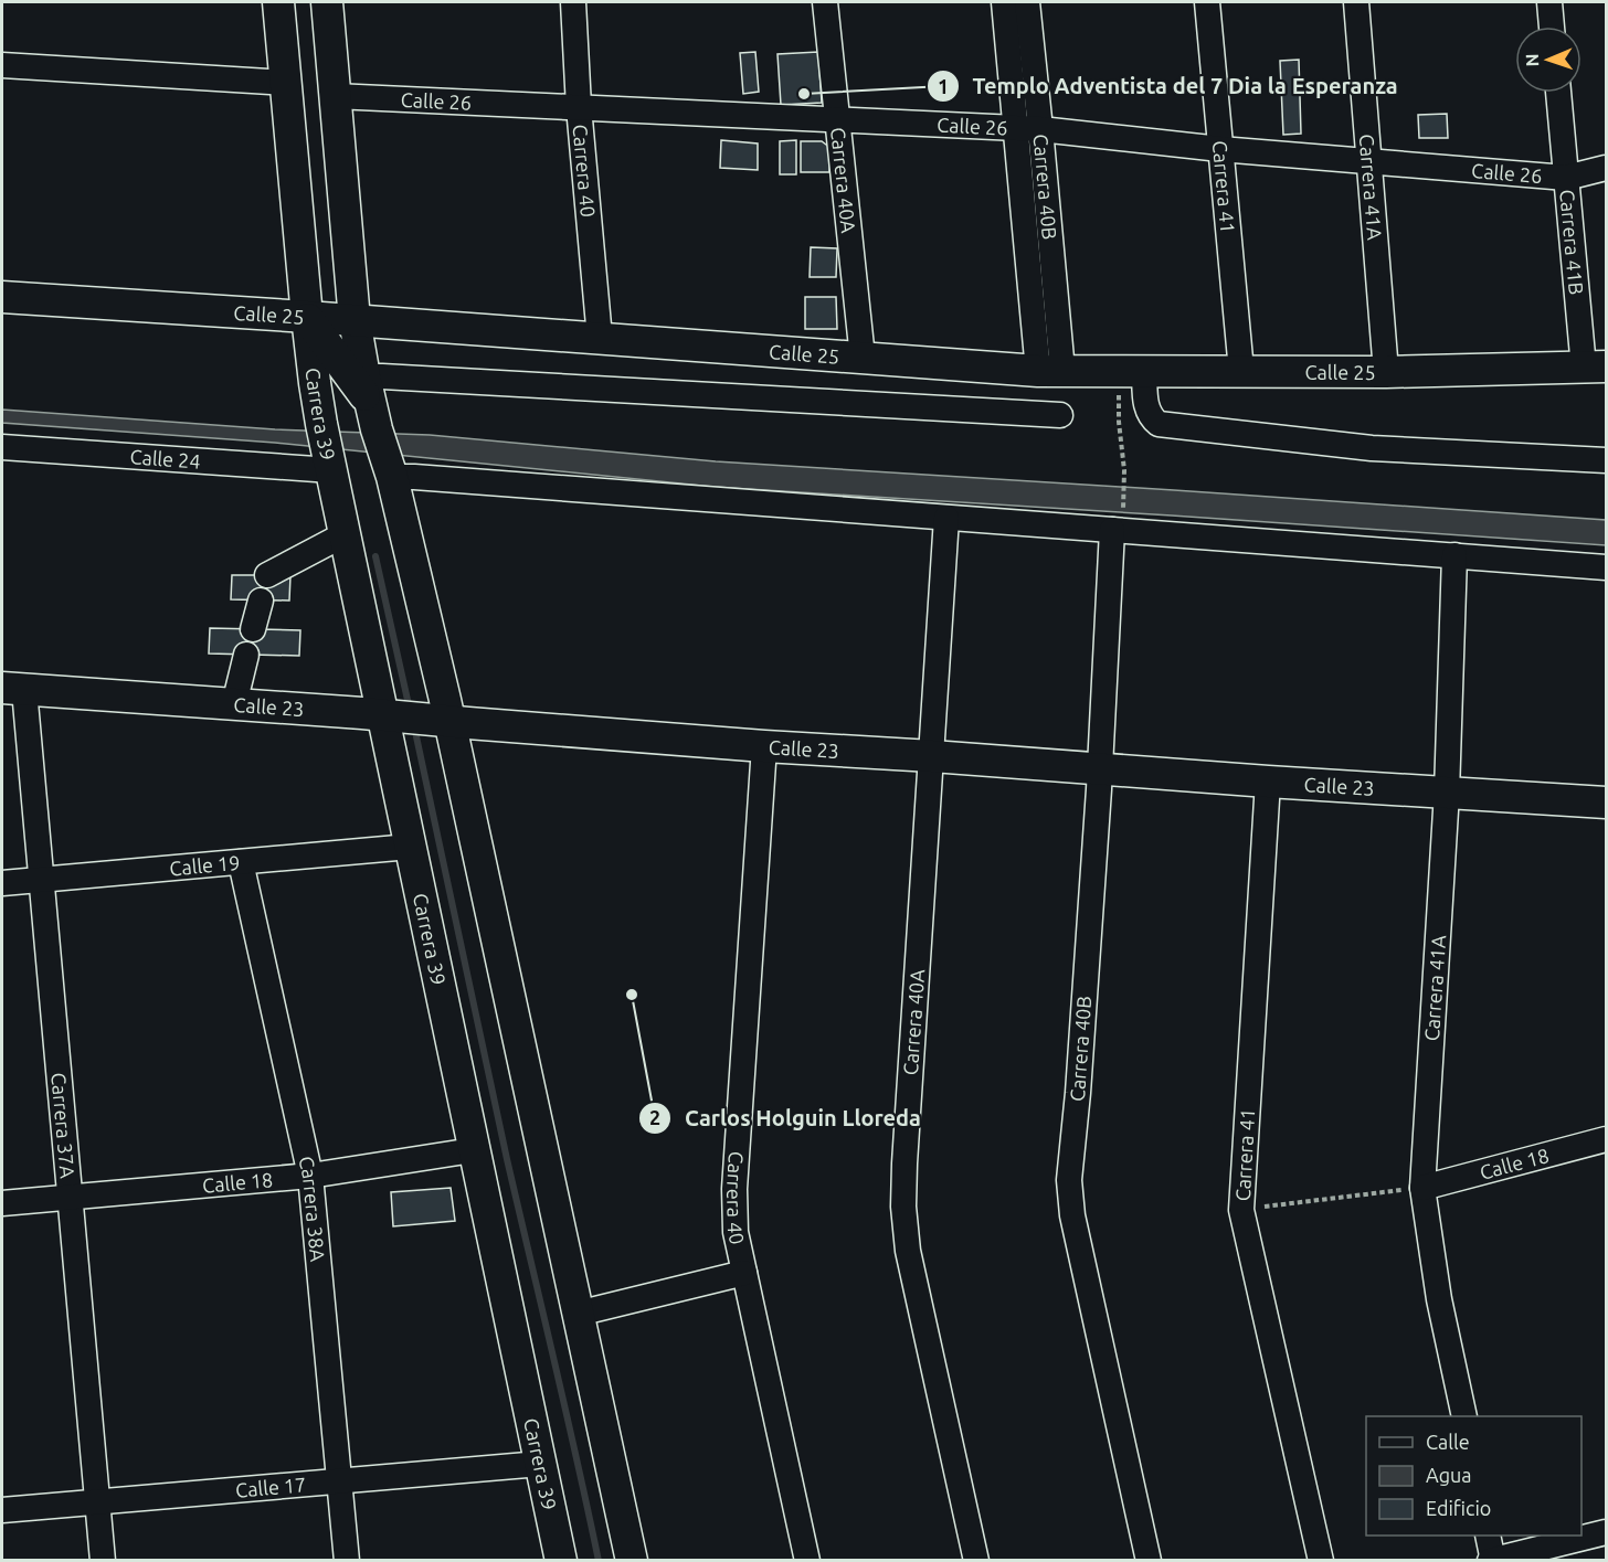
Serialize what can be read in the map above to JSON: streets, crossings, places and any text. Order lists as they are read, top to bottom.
{
  "streets": {
    "main road": ["Calle 25", "Carrera 39", "Calle 23"],
    "street": [
      "Calle 26",
      "Carrera 40",
      "Carrera 40A",
      "Carrera 40B",
      "Carrera 41",
      "Carrera 41A",
      "Carrera 41B",
      "Calle 24",
      "Calle 19",
      "Carrera 37A",
      "Calle 18",
      "Carrera 38A",
      "Calle 17"
    ]
  },
  "crossings": [
    ["Calle 26", "Carrera 40"],
    ["Calle 26", "Carrera 40A"],
    ["Calle 26", "Carrera 40B"],
    ["Calle 26", "Carrera 41"],
    ["Calle 26", "Carrera 41A"],
    ["Calle 26", "Carrera 41B"],
    ["Calle 26", "Carrera 39"],
    ["Carrera 40", "Calle 25"],
    ["Carrera 40", "Calle 23"],
    ["Carrera 40A", "Calle 25"],
    ["Carrera 40A", "Calle 23"],
    ["Carrera 40B", "Calle 25"],
    ["Carrera 40B", "Calle 23"],
    ["Carrera 41", "Calle 25"],
    ["Carrera 41", "Calle 23"],
    ["Carrera 41A", "Calle 25"],
    ["Carrera 41A", "Calle 23"],
    ["Carrera 41A", "Calle 18"],
    ["Carrera 41B", "Calle 25"],
    ["Calle 25", "Carrera 39"],
    ["Carrera 39", "Calle 24"],
    ["Carrera 39", "Calle 23"],
    ["Carrera 39", "Calle 19"],
    ["Carrera 39", "Calle 18"],
    ["Carrera 39", "Calle 17"],
    ["Calle 23", "Carrera 37A"],
    ["Calle 19", "Carrera 37A"],
    ["Calle 19", "Carrera 38A"],
    ["Carrera 37A", "Calle 18"],
    ["Carrera 37A", "Calle 17"],
    ["Calle 18", "Carrera 38A"],
    ["Carrera 38A", "Calle 17"]
  ],
  "places": ["Templo Adventista del 7 Dia la Esperanza", "Carlos Holguin Lloreda"],
  "legend": ["Calle", "Agua", "Edificio"],
  "north": "left"
}
